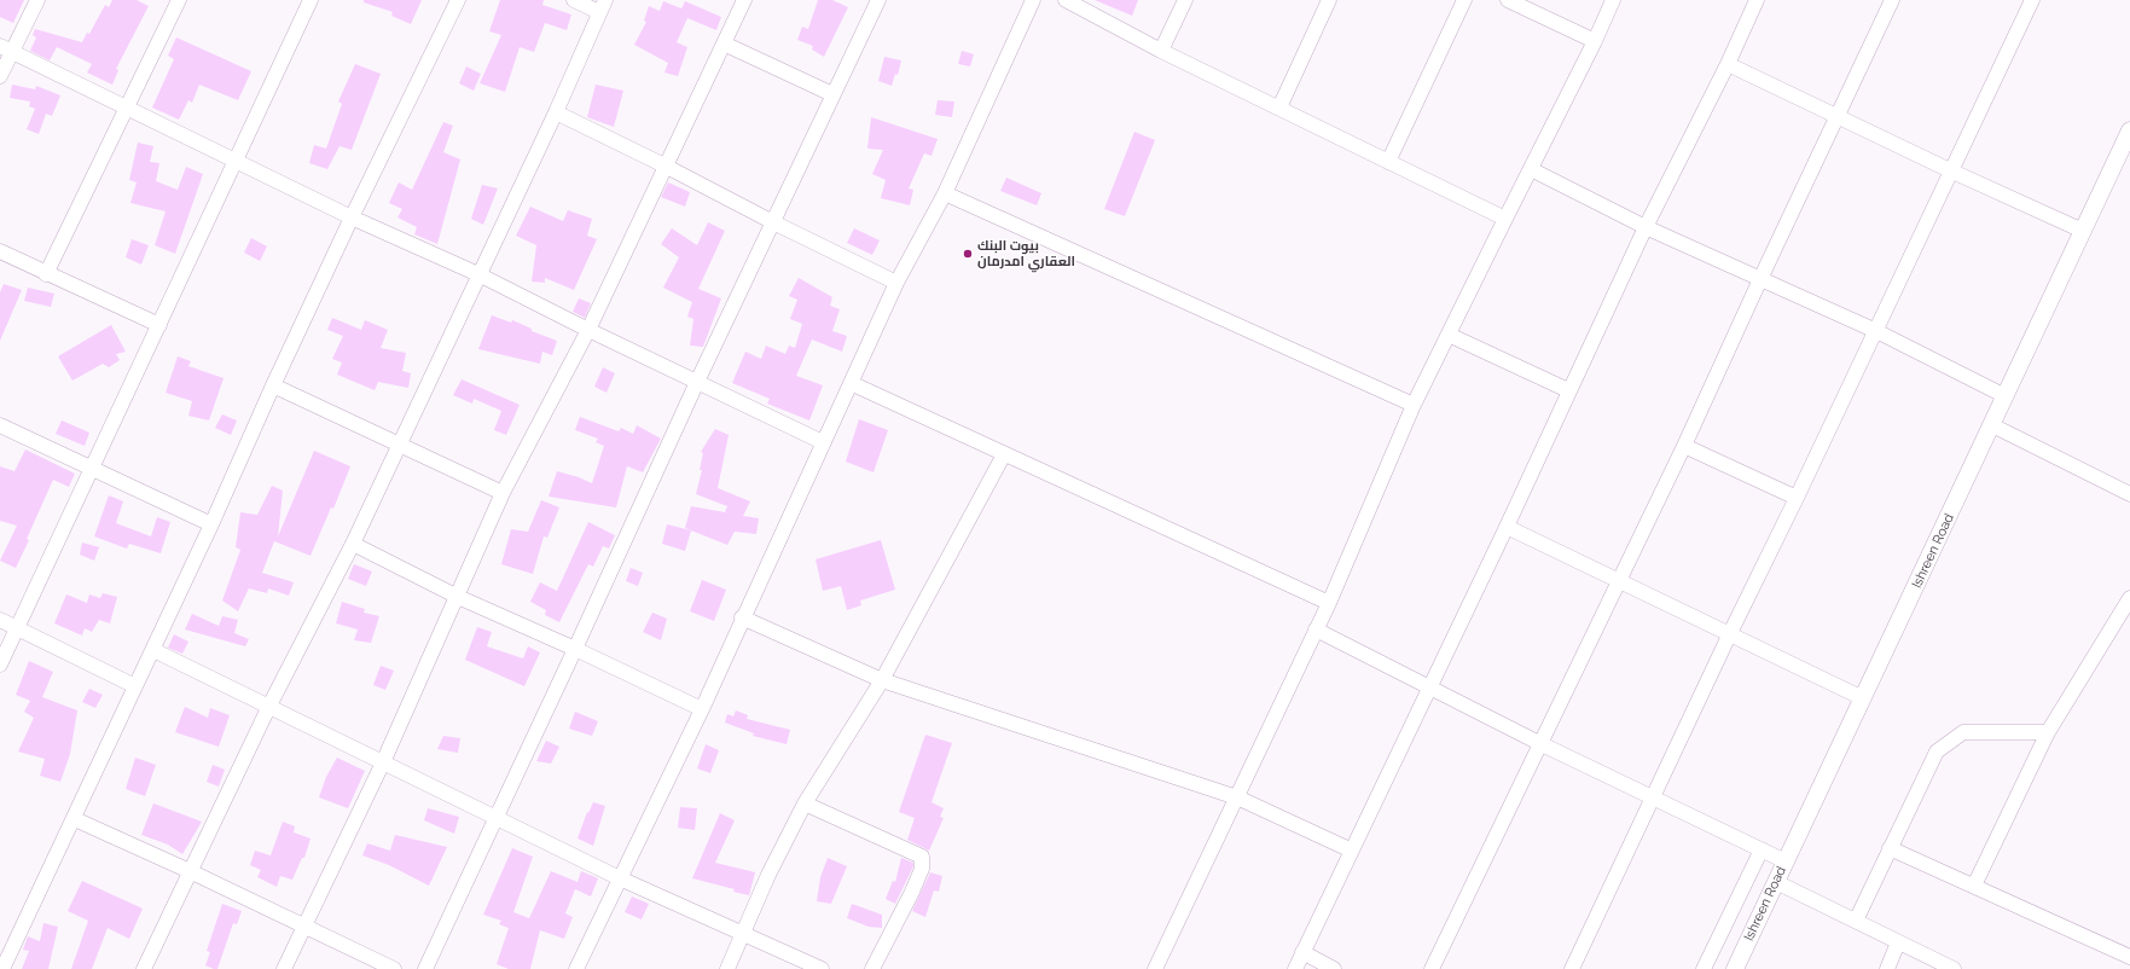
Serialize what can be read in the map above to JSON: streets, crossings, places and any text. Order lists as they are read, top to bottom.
{
  "streets": {
    "street": ["Ishreen Road"]
  },
  "places": ["بيوت البنك العقاري امدرمان"]
}
